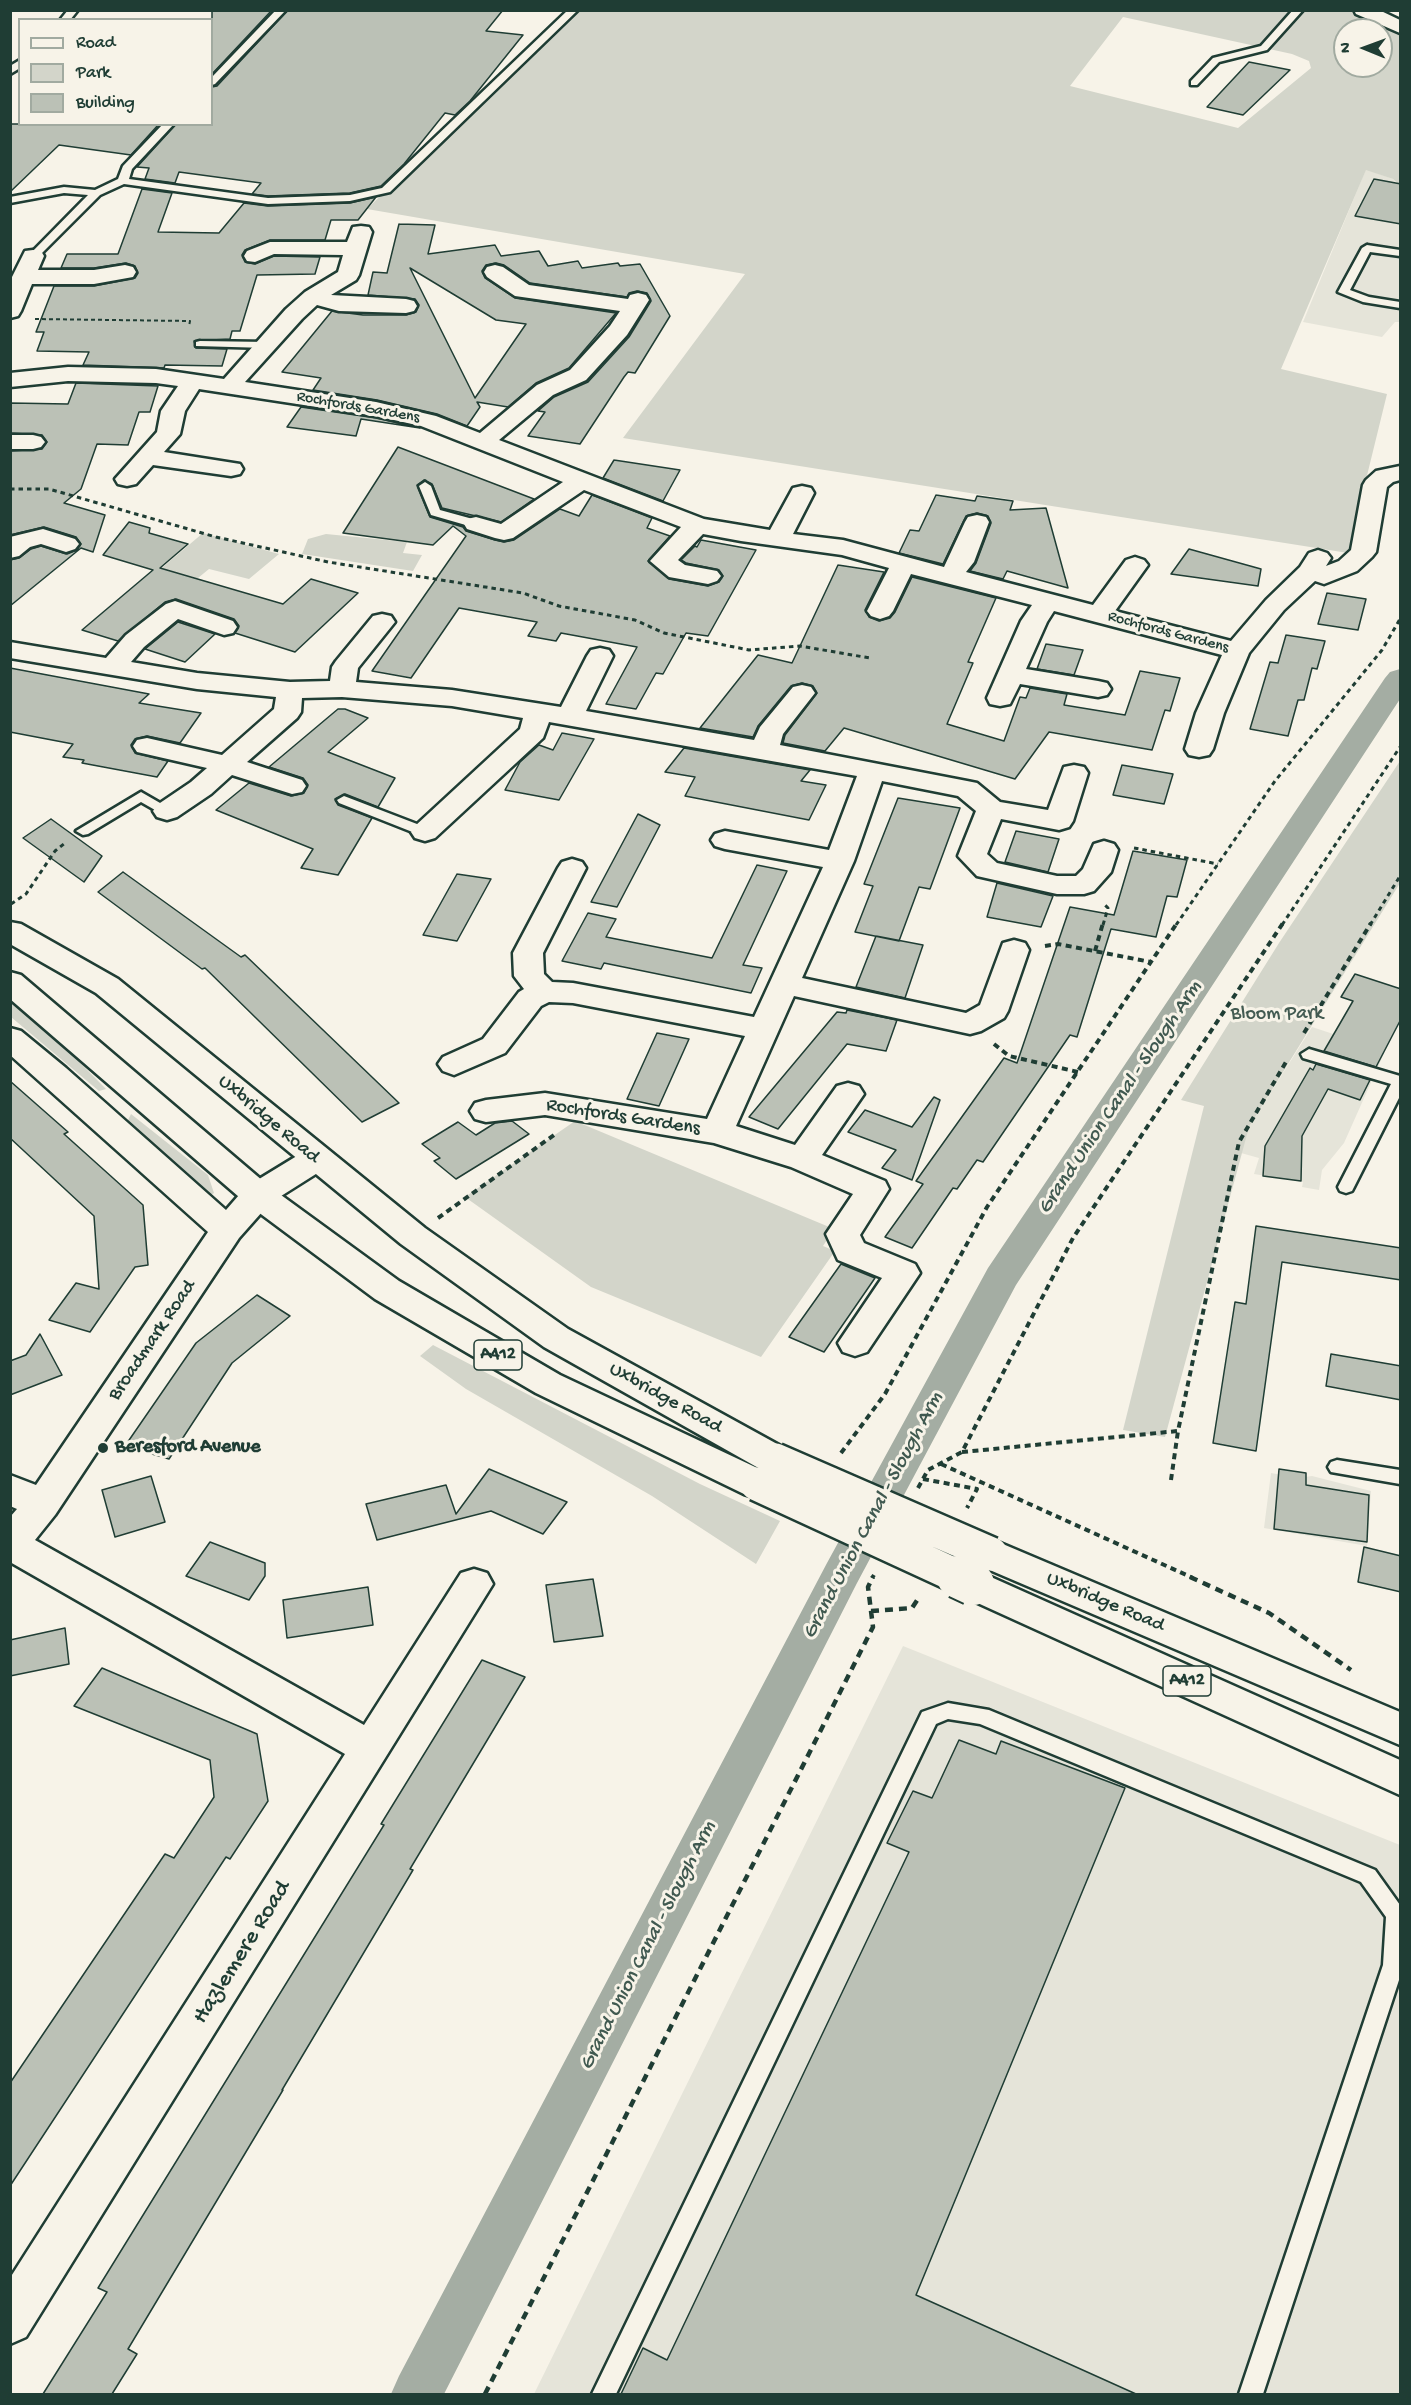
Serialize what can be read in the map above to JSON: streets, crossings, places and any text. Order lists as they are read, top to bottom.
{
  "streets": {
    "street": [
      "Rochfords Gardens",
      "Uxbridge Road",
      "Broadmark Road",
      "A412",
      "Hazlemere Road"
    ]
  },
  "crossings": [
    ["Uxbridge Road", "Broadmark Road"]
  ],
  "water": ["Grand Union Canal - Slough Arm"],
  "parks": ["Bloom Park"],
  "places": ["Beresford Avenue"],
  "legend": ["Road", "Park", "Building"],
  "north": "left"
}
